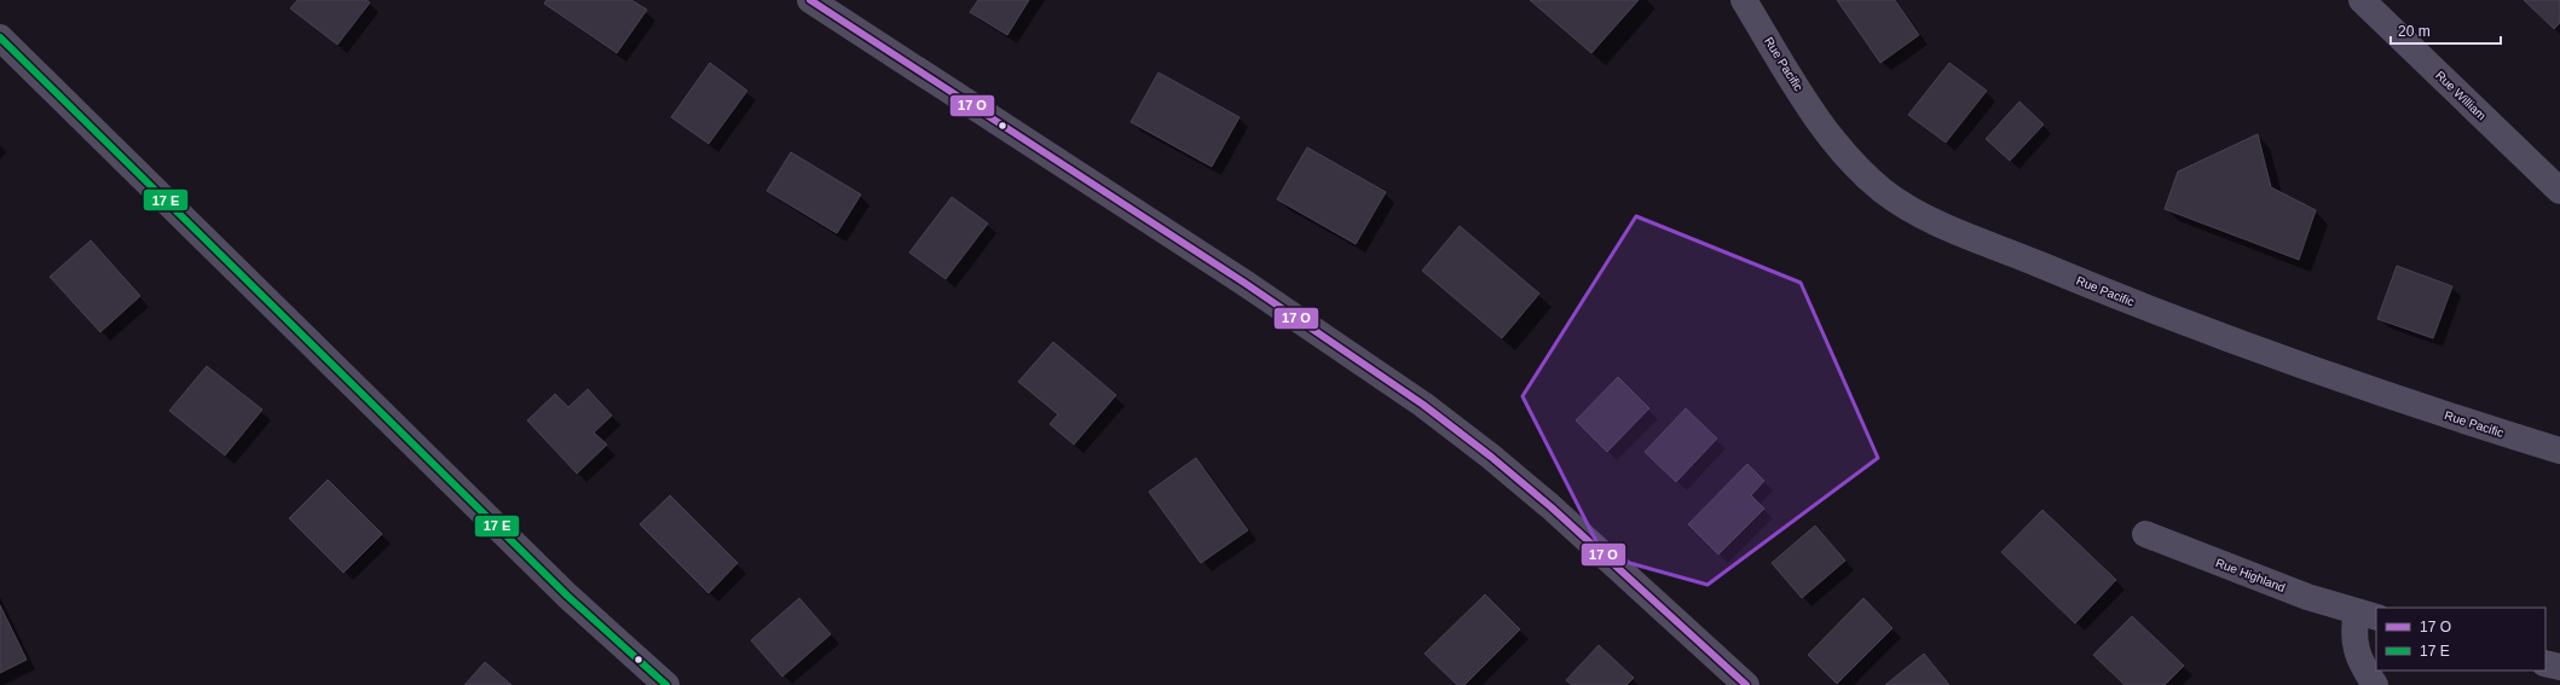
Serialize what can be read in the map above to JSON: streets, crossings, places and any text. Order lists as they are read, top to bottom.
{
  "streets": {
    "street": ["Rue Pacific", "Rue William", "Rue Highland"]
  },
  "legend": ["17 O", "17 E"],
  "scale_bar": "20 m"
}
